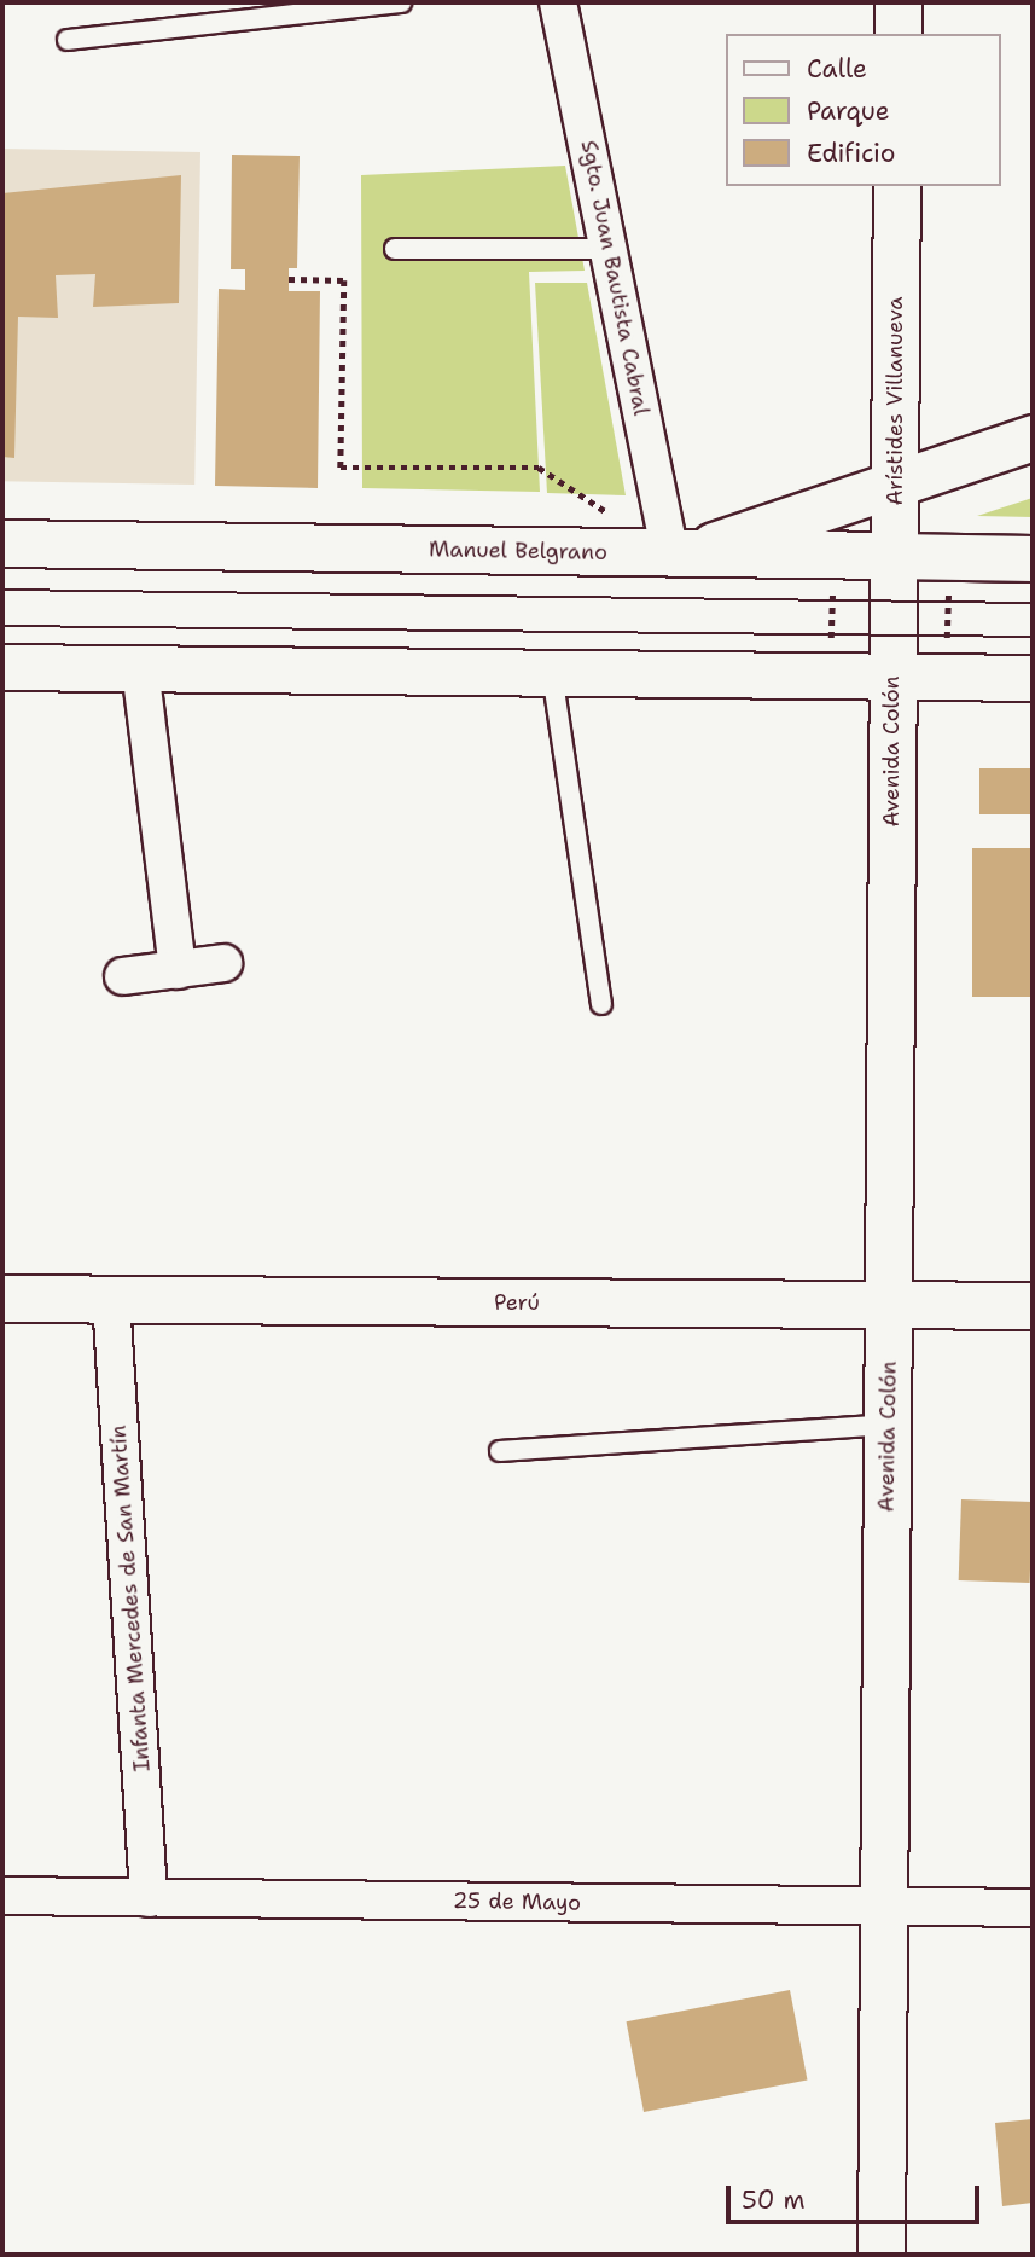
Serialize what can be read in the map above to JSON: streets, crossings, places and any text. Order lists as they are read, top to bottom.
{
  "streets": {
    "main road": [
      "Arístides Villanueva",
      "Manuel Belgrano",
      "Avenida Colón",
      "Perú"
    ],
    "street": ["Sgto. Juan Bautista Cabral", "Infanta Mercedes de San Martín", "25 de Mayo"]
  },
  "crossings": [
    ["Sgto. Juan Bautista Cabral", "Manuel Belgrano"],
    ["Arístides Villanueva", "Manuel Belgrano"],
    ["Arístides Villanueva", "Avenida Colón"],
    ["Avenida Colón", "Perú"],
    ["Avenida Colón", "25 de Mayo"],
    ["Perú", "Infanta Mercedes de San Martín"],
    ["Infanta Mercedes de San Martín", "25 de Mayo"]
  ],
  "legend": ["Calle", "Parque", "Edificio"],
  "scale_bar": "50 m"
}
